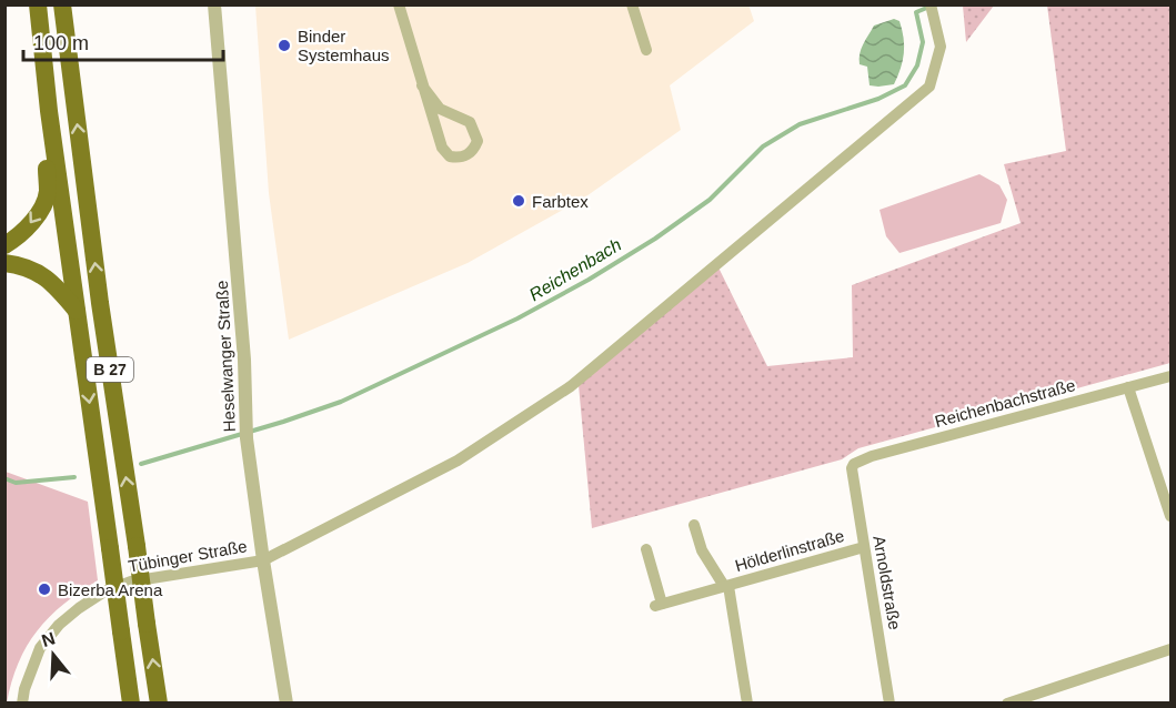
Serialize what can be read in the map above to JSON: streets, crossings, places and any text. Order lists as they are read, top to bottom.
{
  "streets": {
    "highway": ["B 27"],
    "street": [
      "Heselwanger Straße",
      "Reichenbachstraße",
      "Hölderlinstraße",
      "Tübinger Straße",
      "Arnoldstraße"
    ]
  },
  "crossings": [
    ["Heselwanger Straße", "Tübinger Straße"],
    ["Reichenbachstraße", "Arnoldstraße"],
    ["Hölderlinstraße", "Arnoldstraße"]
  ],
  "water": ["Reichenbach"],
  "places": ["Binder Systemhaus", "Farbtex", "Bizerba Arena"],
  "scale_bar": "100 m",
  "north": "top"
}
